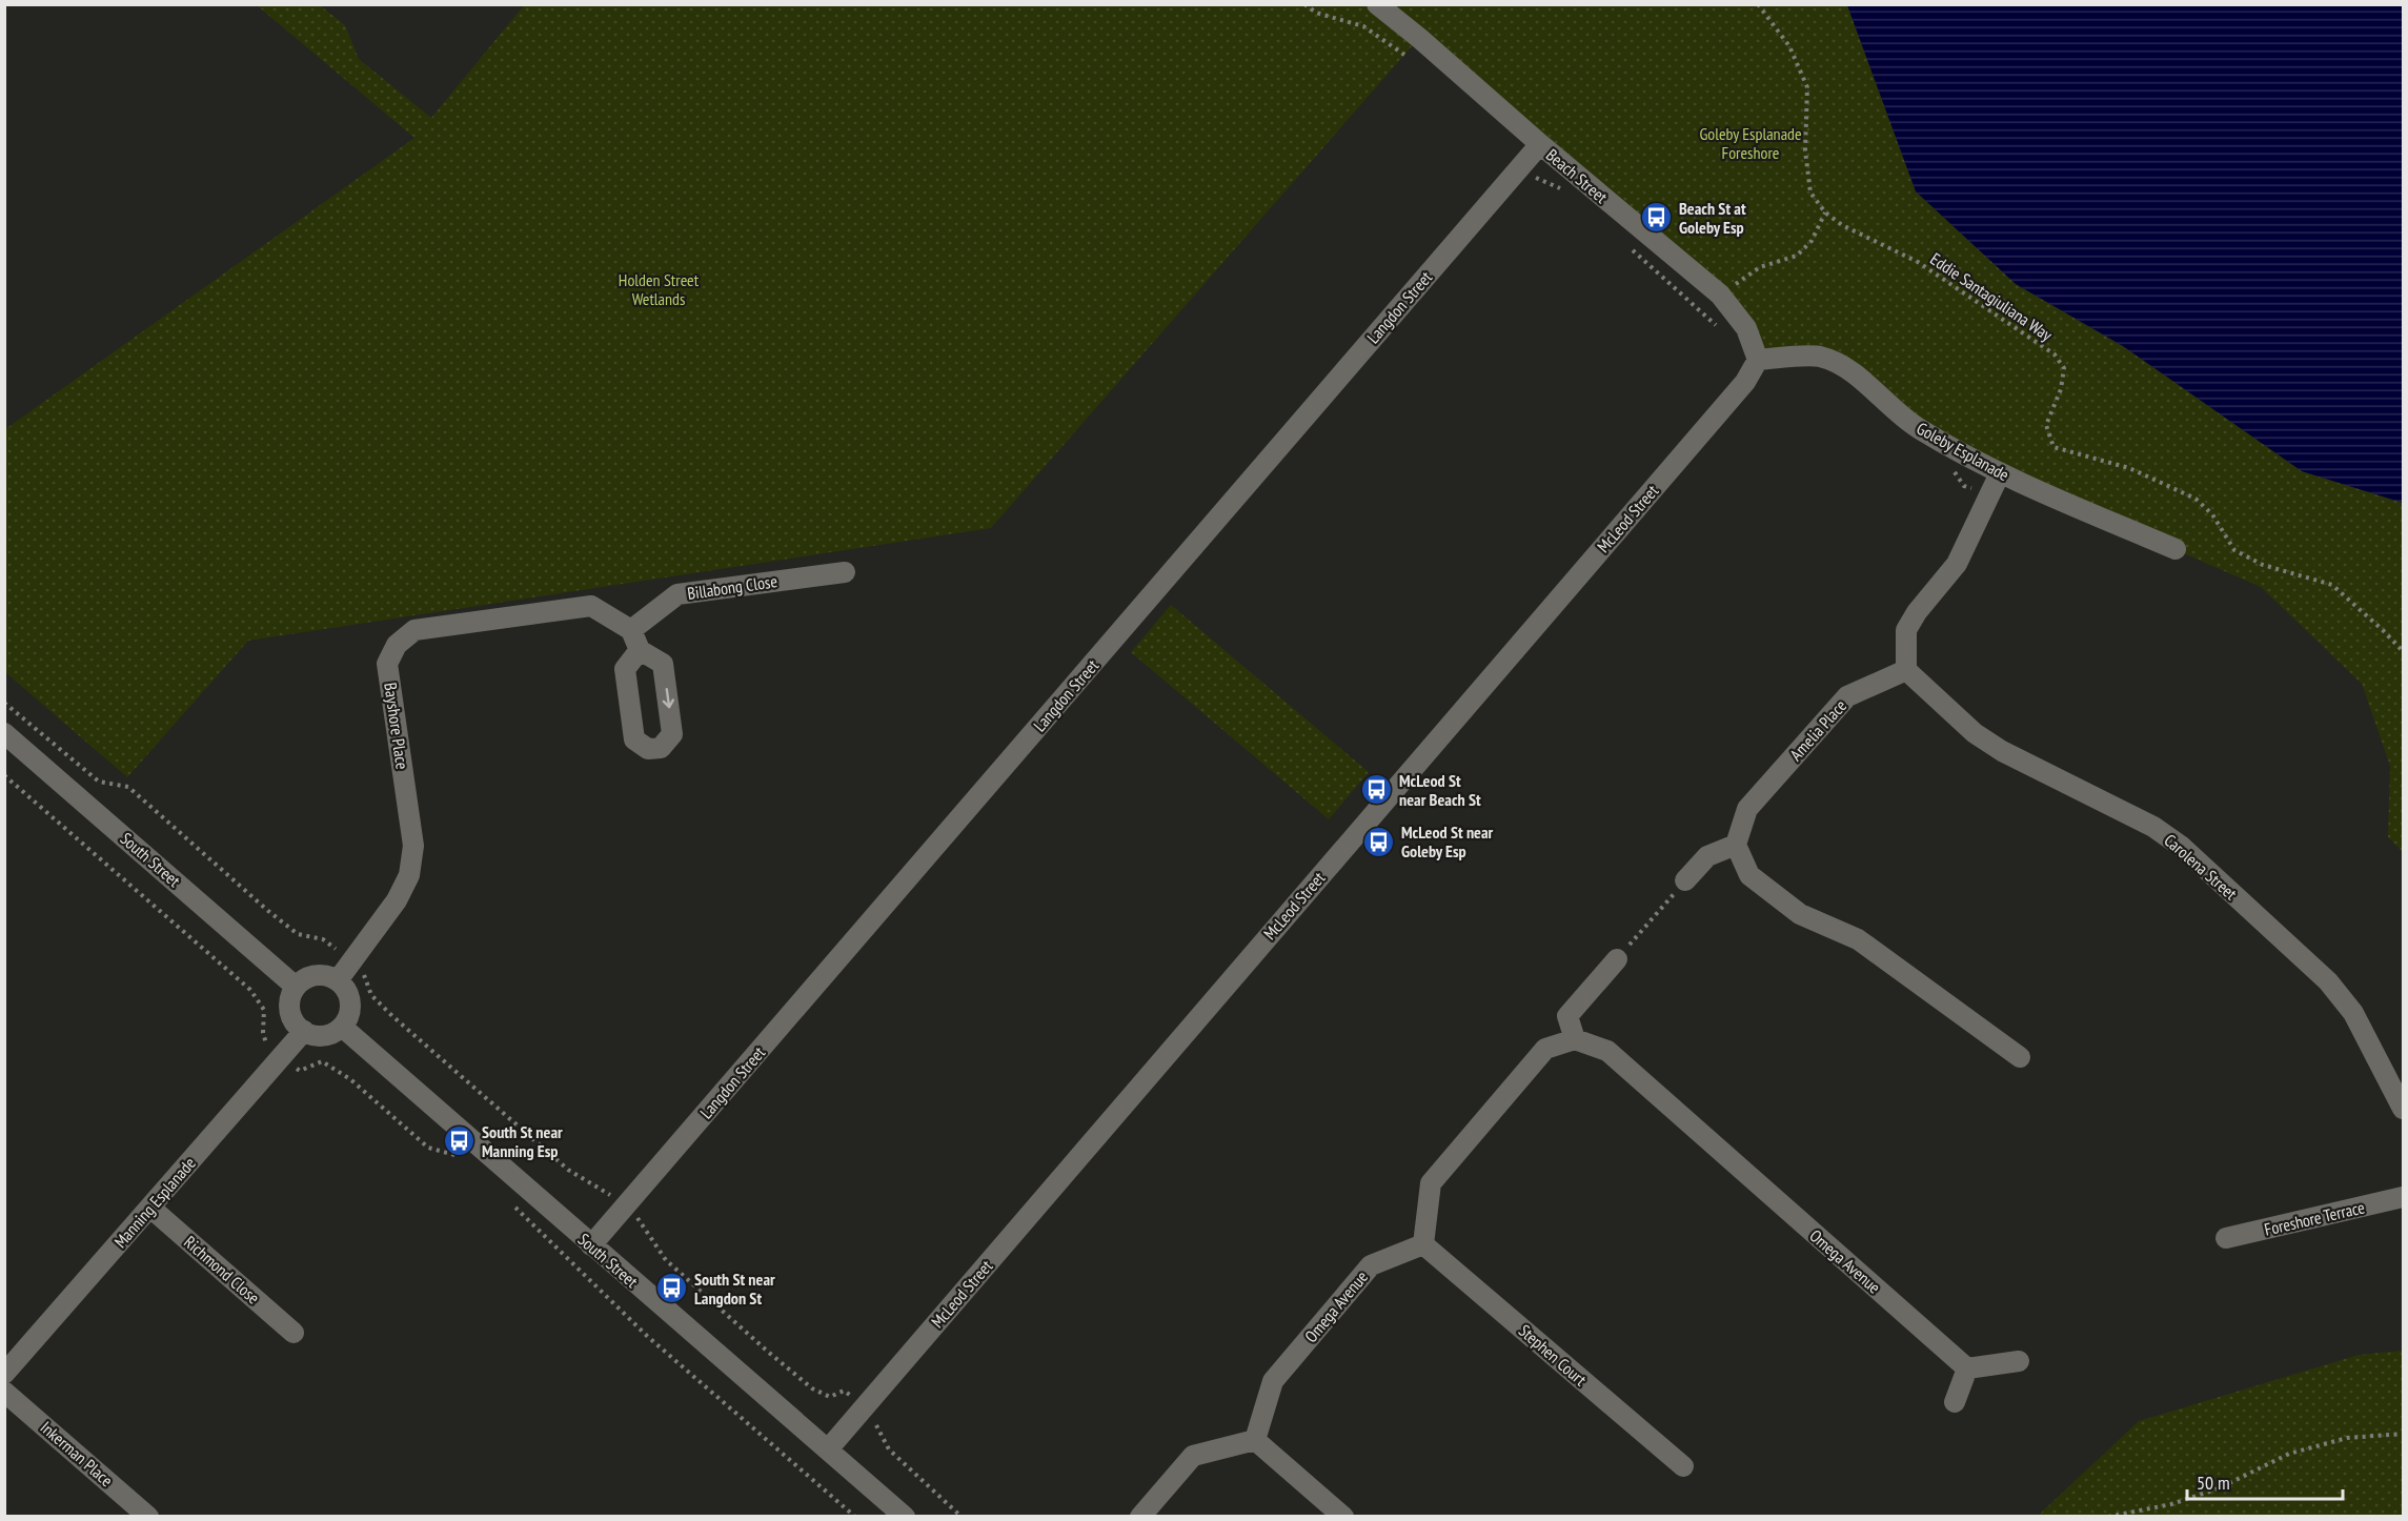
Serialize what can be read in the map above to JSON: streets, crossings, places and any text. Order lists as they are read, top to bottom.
{
  "streets": {
    "street": [
      "Beach Street",
      "Langdon Street",
      "Goleby Esplanade",
      "McLeod Street",
      "Billabong Close",
      "Bayshore Place",
      "Amelia Place",
      "South Street",
      "Carolena Street",
      "Manning Esplanade",
      "Foreshore Terrace",
      "Omega Avenue",
      "Richmond Close",
      "Stephen Court",
      "Inkerman Place"
    ],
    "path": ["Eddie Santagiuliana Way"]
  },
  "crossings": [
    ["Beach Street", "Langdon Street"],
    ["Beach Street", "Goleby Esplanade"],
    ["Beach Street", "McLeod Street"],
    ["Langdon Street", "South Street"],
    ["Goleby Esplanade", "McLeod Street"],
    ["McLeod Street", "South Street"],
    ["Billabong Close", "Bayshore Place"],
    ["Bayshore Place", "South Street"],
    ["Bayshore Place", "Manning Esplanade"],
    ["Amelia Place", "Carolena Street"],
    ["South Street", "Manning Esplanade"],
    ["Manning Esplanade", "Richmond Close"],
    ["Omega Avenue", "Stephen Court"]
  ],
  "parks": ["Goleby Esplanade Foreshore", "Holden Street Wetlands"],
  "places": {
    "bus stop": [
      "Beach St at Goleby Esp",
      "McLeod St near Beach St",
      "McLeod St near Goleby Esp",
      "South St near Manning Esp",
      "South St near Langdon St"
    ]
  },
  "scale_bar": "50 m"
}
